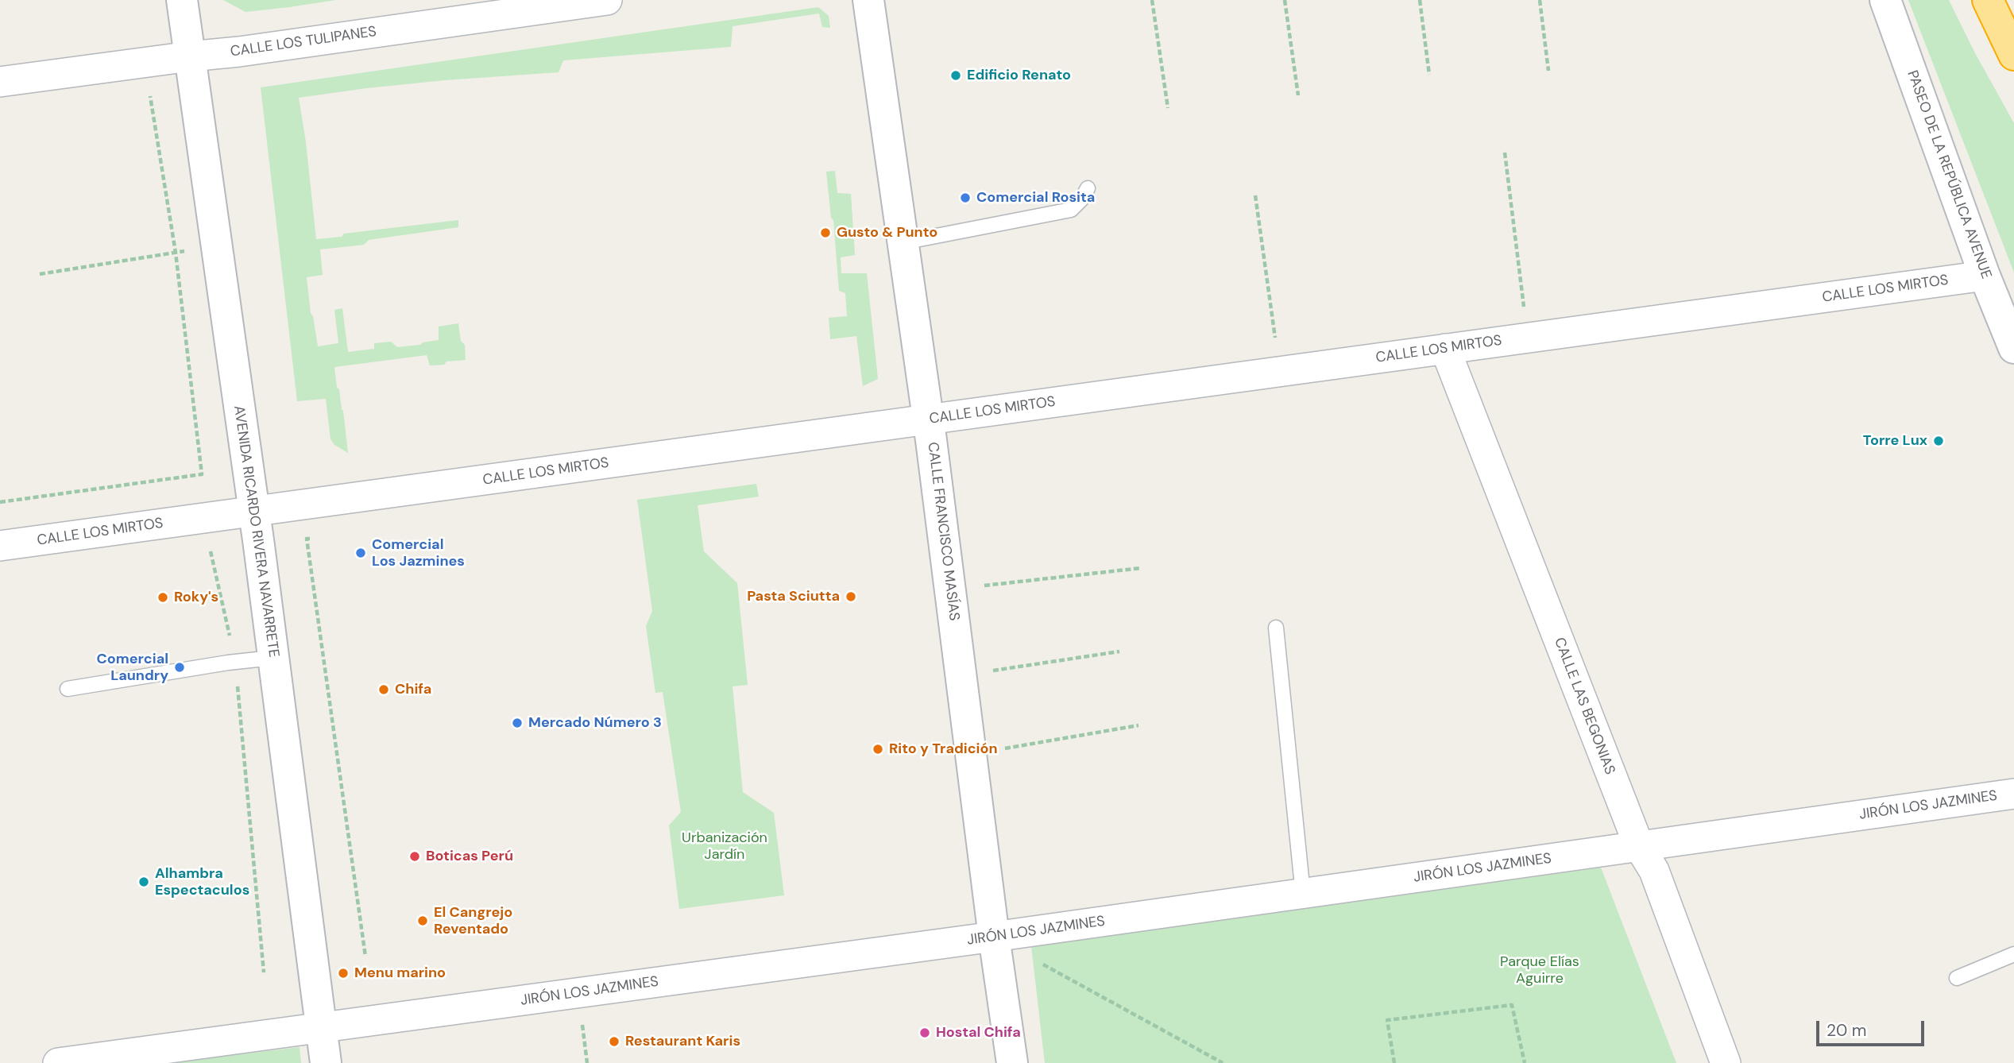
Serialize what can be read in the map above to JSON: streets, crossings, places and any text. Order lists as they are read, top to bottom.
{
  "streets": {
    "street": [
      "CALLE LOS TULIPANES",
      "PASEO DE LA REPÚBLICA AVENUE",
      "CALLE LOS MIRTOS",
      "AVENIDA RICARDO RIVERA NAVARRETE",
      "CALLE FRANCISCO MASÍAS",
      "CALLE LAS BEGONIAS",
      "JIRÓN LOS JAZMINES"
    ]
  },
  "crossings": [
    ["CALLE LOS TULIPANES", "AVENIDA RICARDO RIVERA NAVARRETE"],
    ["PASEO DE LA REPÚBLICA AVENUE", "CALLE LOS MIRTOS"],
    ["CALLE LOS MIRTOS", "AVENIDA RICARDO RIVERA NAVARRETE"],
    ["CALLE LOS MIRTOS", "CALLE FRANCISCO MASÍAS"],
    ["CALLE LOS MIRTOS", "CALLE LAS BEGONIAS"],
    ["AVENIDA RICARDO RIVERA NAVARRETE", "JIRÓN LOS JAZMINES"],
    ["CALLE FRANCISCO MASÍAS", "JIRÓN LOS JAZMINES"],
    ["CALLE LAS BEGONIAS", "JIRÓN LOS JAZMINES"]
  ],
  "parks": ["Urbanización Jardín", "Parque Elías Aguirre"],
  "places": [
    "Edificio Renato",
    "Comercial Rosita",
    "Gusto & Punto",
    "Torre Lux",
    "Comercial Los Jazmines",
    "Pasta Sciutta",
    "Roky's",
    "Comercial Laundry",
    "Chifa",
    "Mercado Número 3",
    "Rito y Tradición",
    "Boticas Perú",
    "Alhambra Espectaculos",
    "El Cangrejo Reventado",
    "Menu marino",
    "Hostal Chifa",
    "Restaurant Karis"
  ],
  "scale_bar": "20 m"
}
